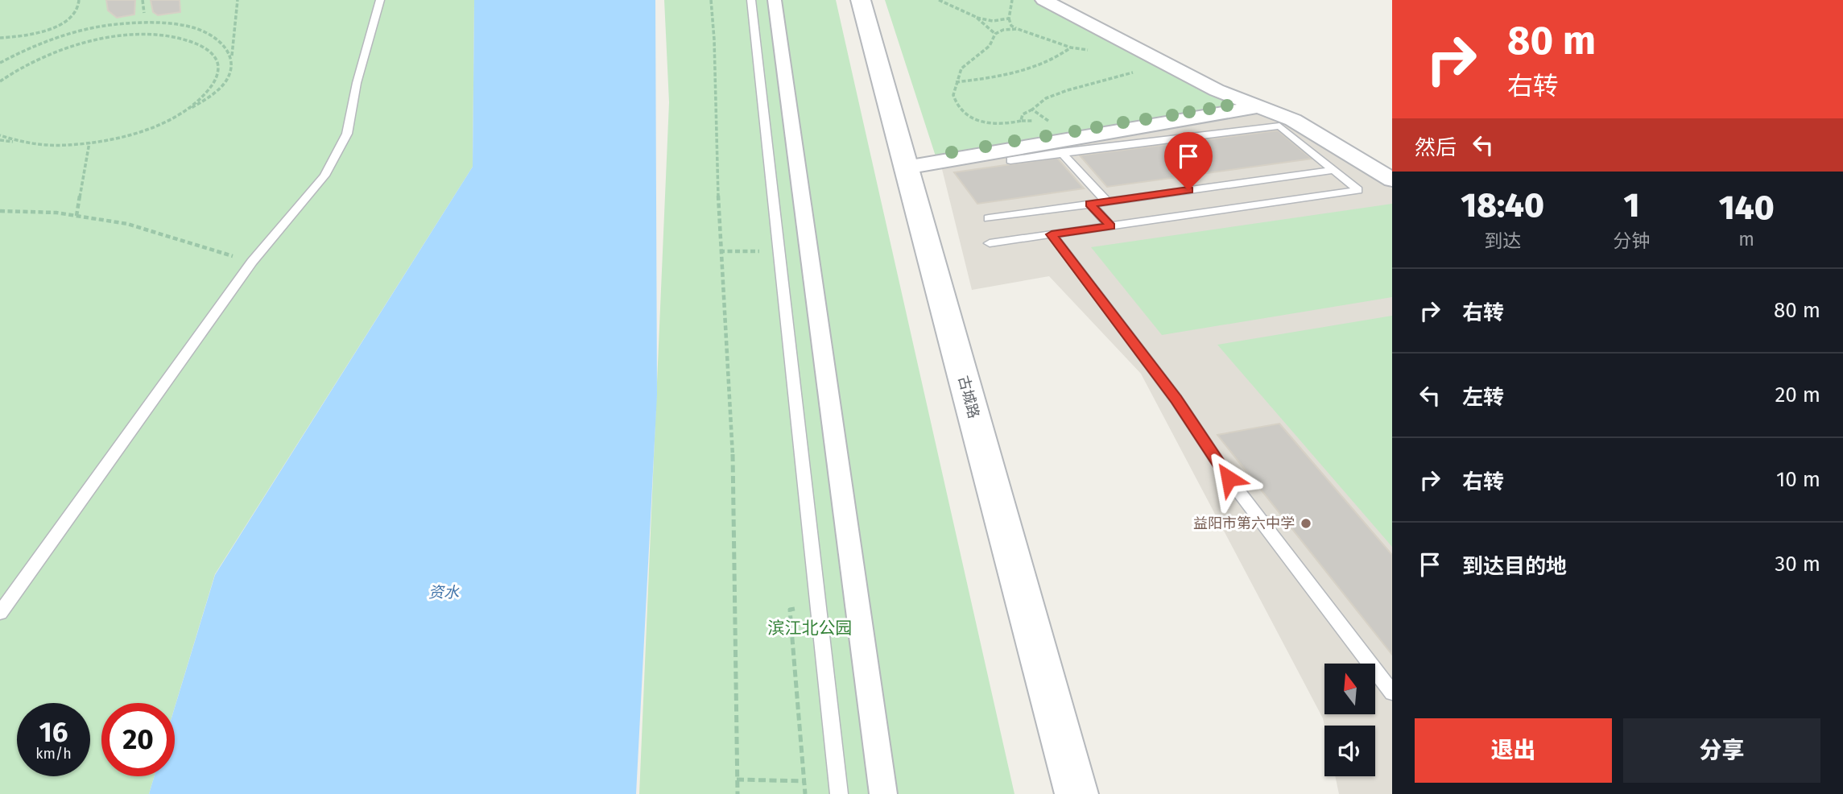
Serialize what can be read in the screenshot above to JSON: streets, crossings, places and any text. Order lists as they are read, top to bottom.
{
  "streets": {
    "street": ["古城路"]
  },
  "water": ["资水"],
  "parks": ["滨江北公园"],
  "places": ["益阳市第六中学"],
  "north": "top",
  "page": {
    "turn": ["80 m", "右转"],
    "then": "然后",
    "eta": [
      "18:40",
      "到达",
      "1",
      "分钟",
      "140",
      "m"
    ],
    "list": [
      {
        "name": "右转",
        "value": "80 m"
      },
      {
        "name": "左转",
        "value": "20 m"
      },
      {
        "name": "右转",
        "value": "10 m"
      },
      {
        "name": "到达目的地",
        "value": "30 m"
      }
    ],
    "speed": "16 km/h",
    "limit": "20",
    "buttons": ["退出", "分享"]
  }
}
